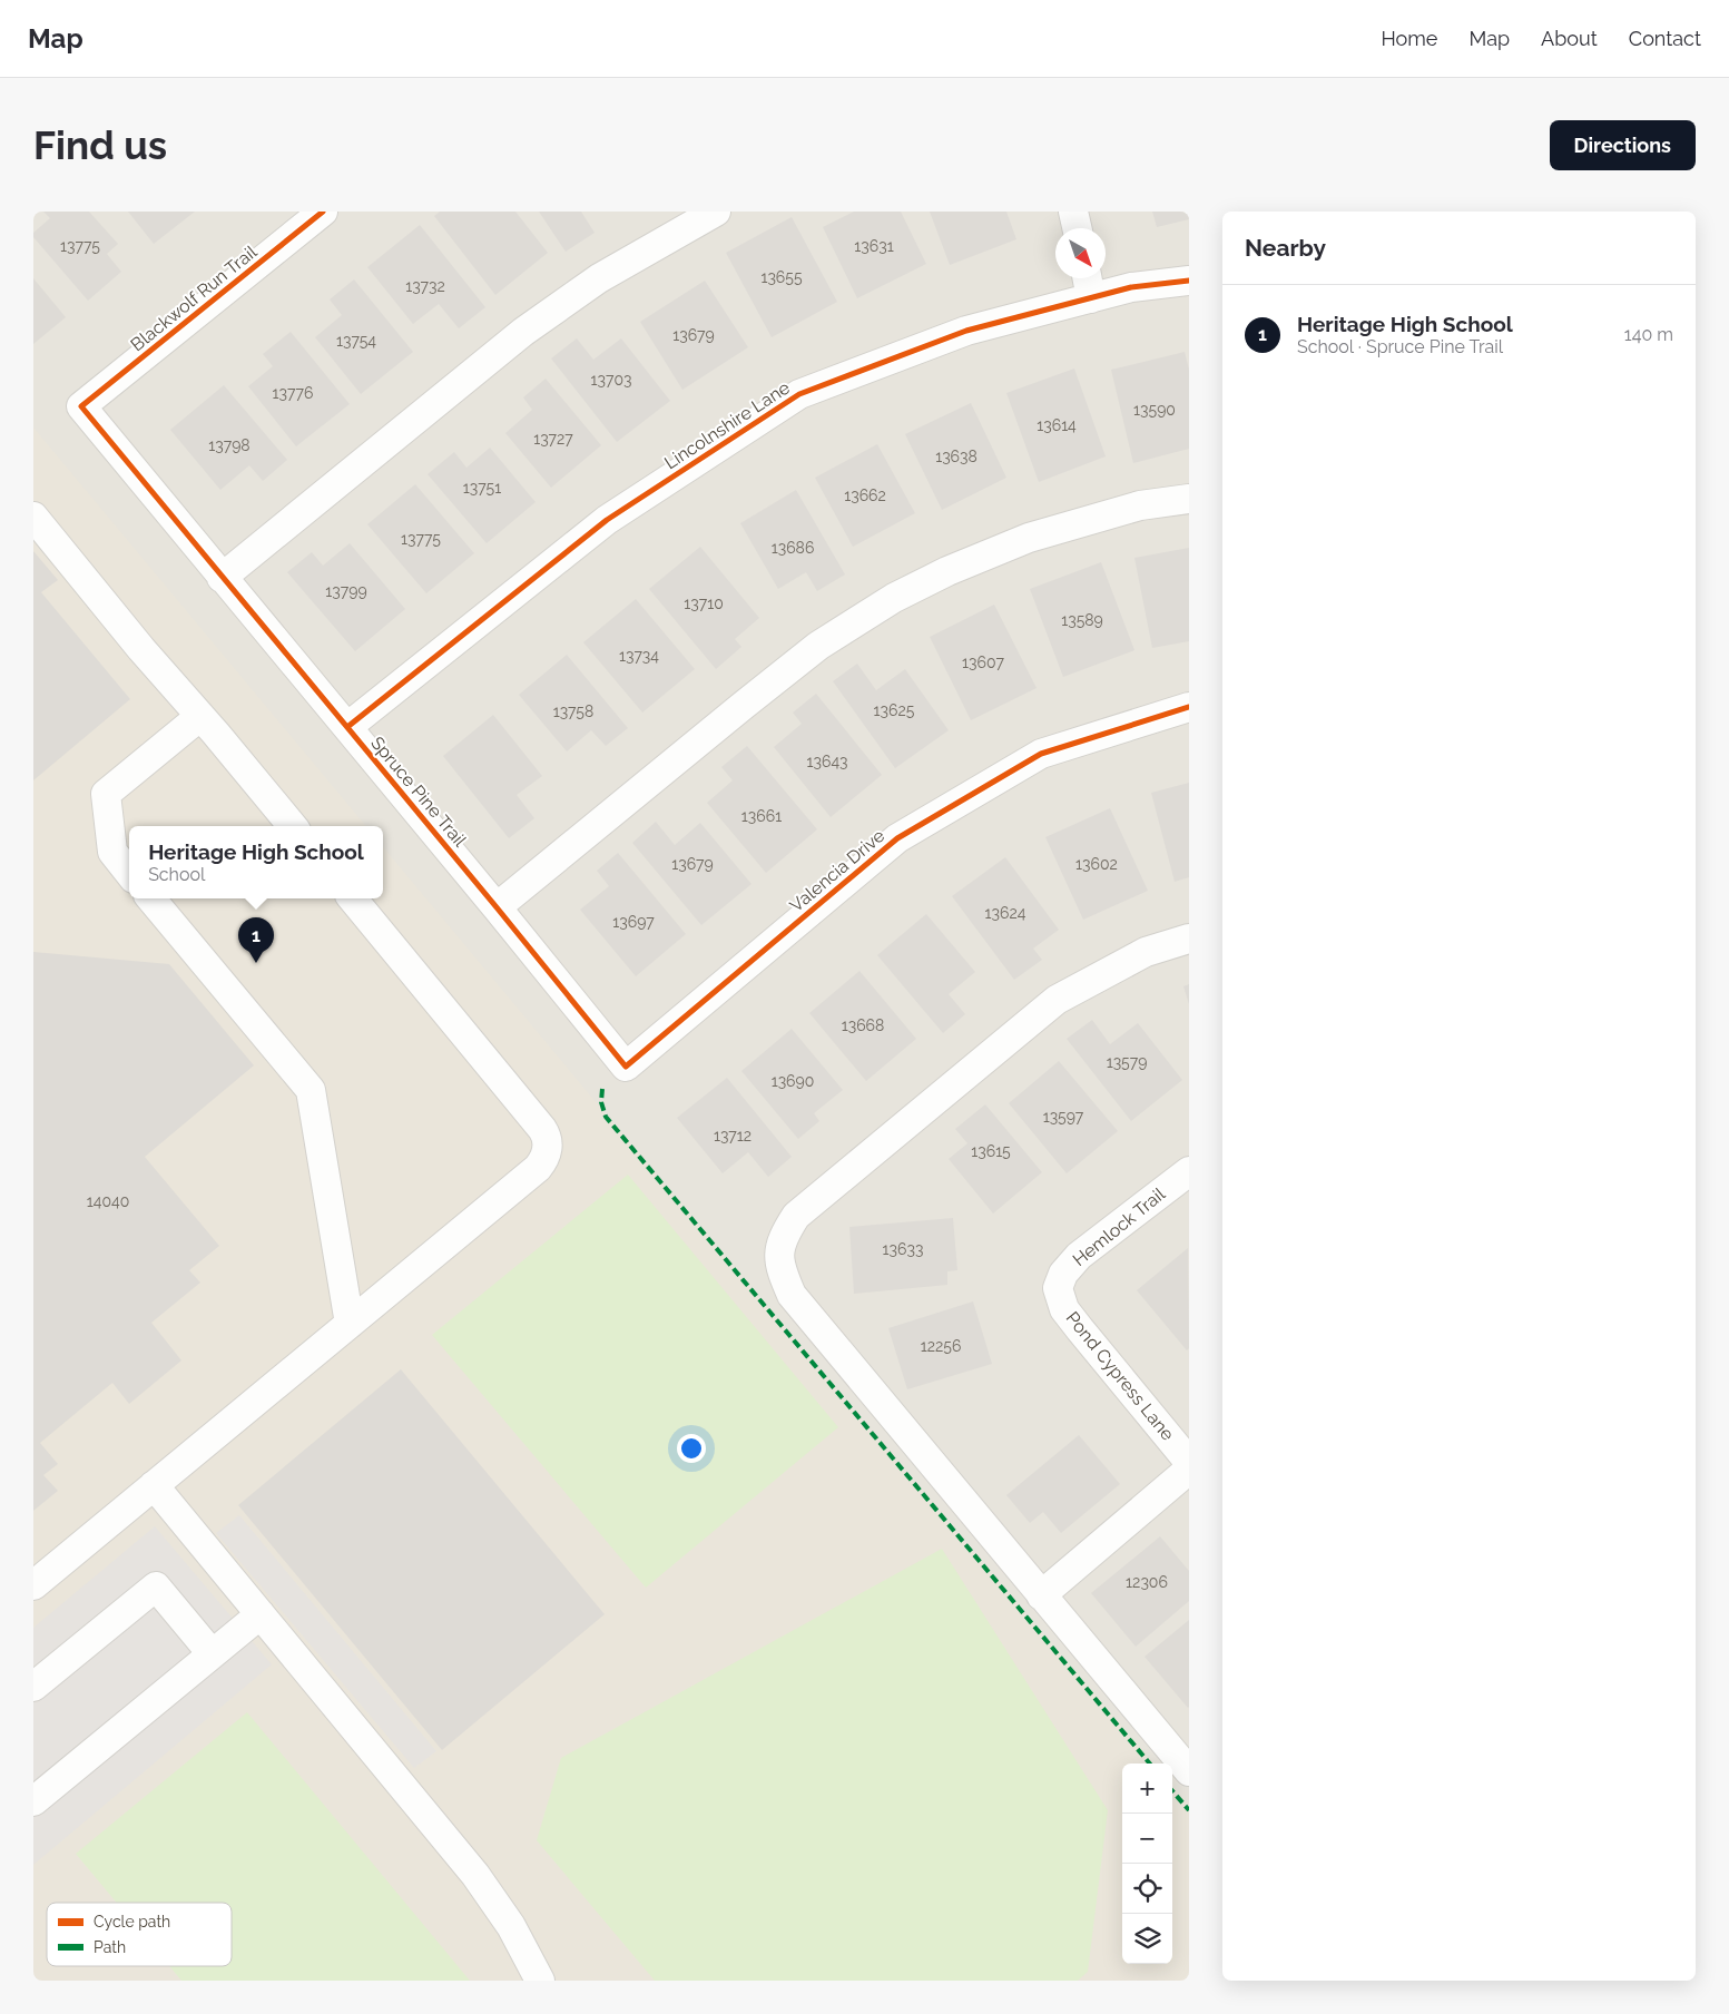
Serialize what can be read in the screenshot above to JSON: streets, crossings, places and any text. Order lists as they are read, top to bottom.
{
  "streets": {
    "street": [
      "Blackwolf Run Trail",
      "Lincolnshire Lane",
      "Spruce Pine Trail",
      "Valencia Drive",
      "Hemlock Trail",
      "Pond Cypress Lane"
    ]
  },
  "crossings": [
    ["Blackwolf Run Trail", "Spruce Pine Trail"],
    ["Lincolnshire Lane", "Spruce Pine Trail"],
    ["Spruce Pine Trail", "Valencia Drive"],
    ["Hemlock Trail", "Pond Cypress Lane"]
  ],
  "house_numbers": [
    "13775",
    "13631",
    "13655",
    "13732",
    "13679",
    "13754",
    "13703",
    "13776",
    "13590",
    "13614",
    "13727",
    "13798",
    "13638",
    "13751",
    "13662",
    "13775",
    "13686",
    "13799",
    "13710",
    "13589",
    "13734",
    "13607",
    "13625",
    "13758",
    "13643",
    "13661",
    "13679",
    "13602",
    "13624",
    "13697",
    "13668",
    "13579",
    "13690",
    "13597",
    "13712",
    "13615",
    "14040",
    "13633",
    "12256",
    "12306"
  ],
  "legend": ["Cycle path", "Path"],
  "north": "bottom right",
  "page": {
    "header": "Map",
    "nav": [
      "Home",
      "Map",
      "About",
      "Contact"
    ],
    "buttons": "Directions",
    "title": "Find us",
    "heading": "Nearby",
    "list": [
      {
        "mark": "1",
        "name": "Heritage High School",
        "note": "School · Spruce Pine Trail",
        "value": "140 m"
      }
    ],
    "popup": ["Heritage High School", "School"],
    "pins": "1",
    "map_buttons": ["+", "−"]
  }
}
